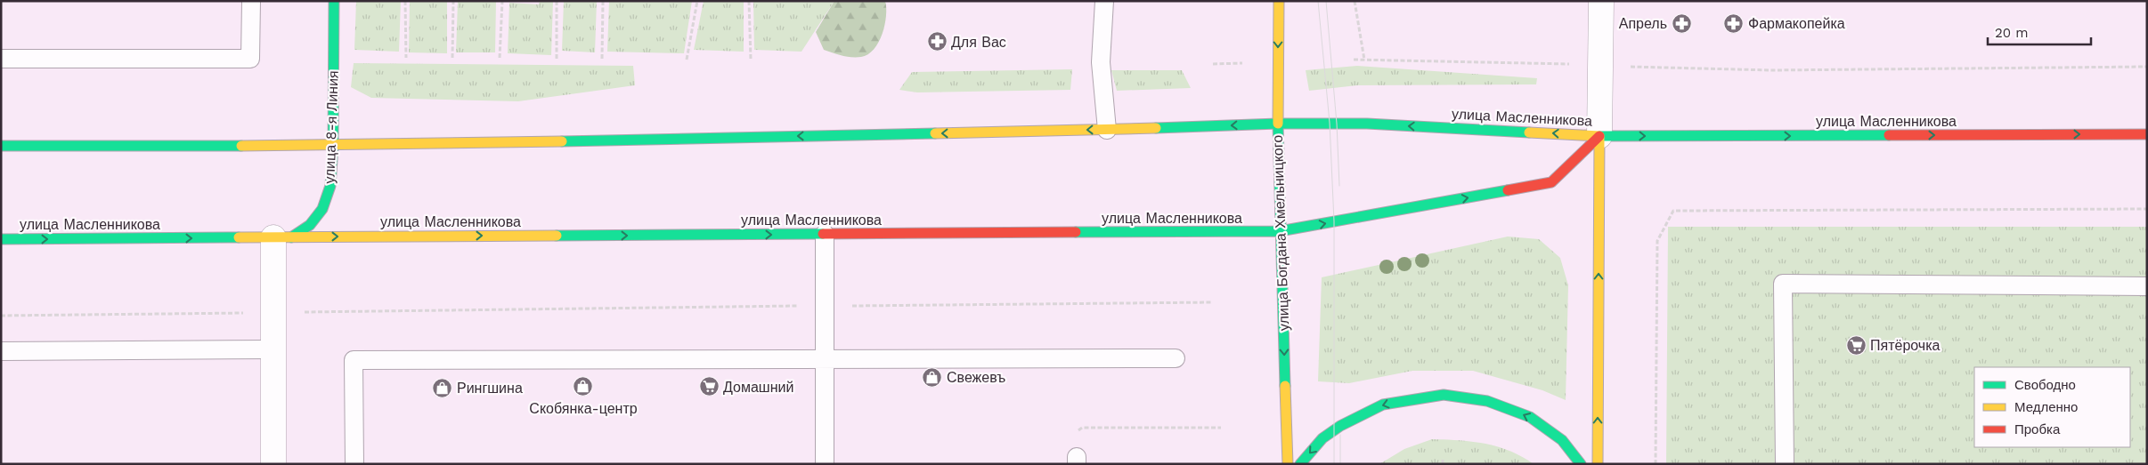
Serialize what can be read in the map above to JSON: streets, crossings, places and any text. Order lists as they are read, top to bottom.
{
  "streets": {
    "main road": ["улица Масленникова", "улица 8-я Линия", "улица Богдана Хмельницкого"]
  },
  "crossings": [
    ["улица Масленникова", "улица 8-я Линия"],
    ["улица Масленникова", "улица Богдана Хмельницкого"]
  ],
  "one_way": ["улица Богдана Хмельницкого"],
  "places": {
    "pharmacy": ["Апрель", "Фармакопейка", "Для Вас"],
    "supermarket": ["Пятёрочка", "Домашний"],
    "shop": ["Свежевъ", "Скобянка-центр", "Рингшина"]
  },
  "legend": ["Свободно", "Медленно", "Пробка"],
  "scale_bar": "20 m"
}
